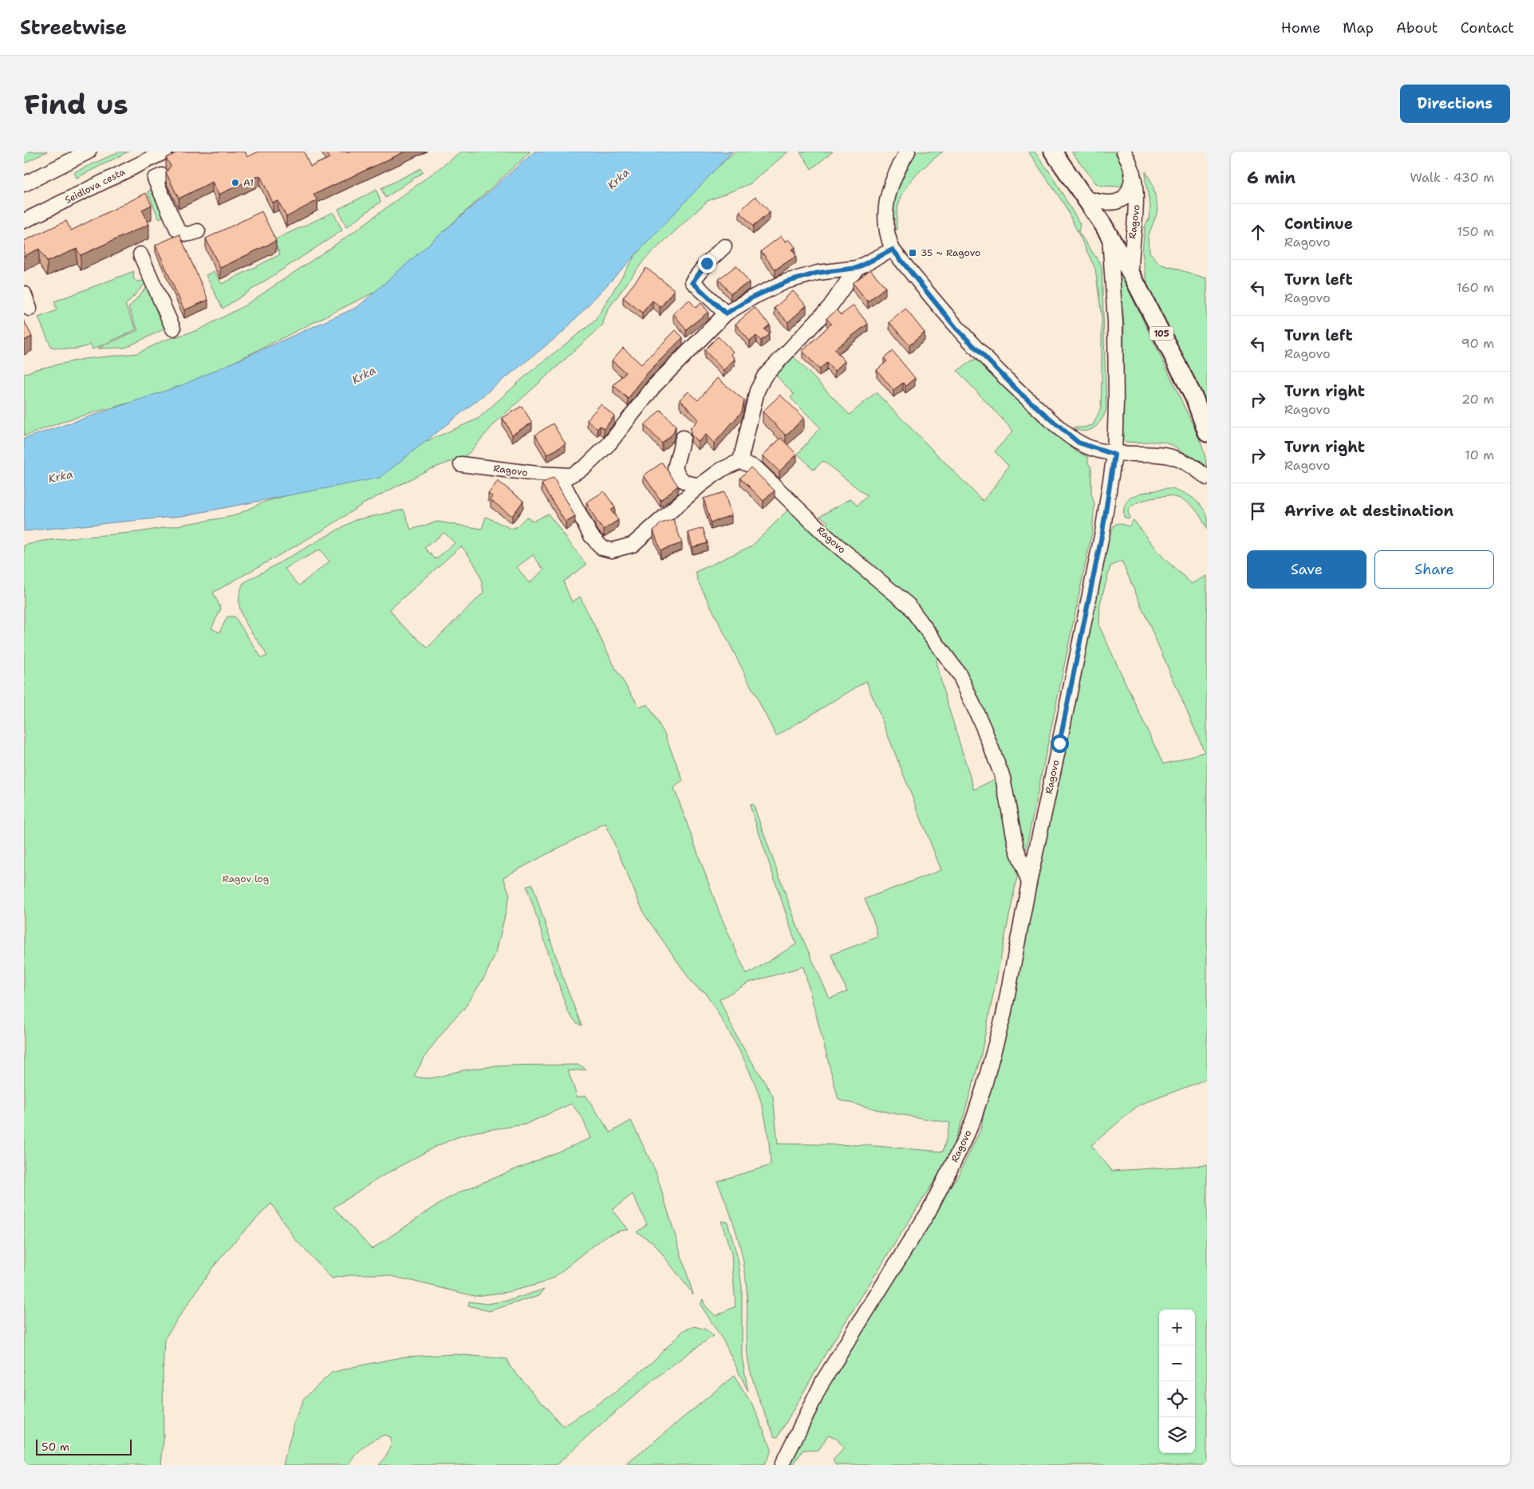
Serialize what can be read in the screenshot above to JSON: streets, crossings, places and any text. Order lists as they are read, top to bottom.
{
  "streets": {
    "main road": ["105"],
    "street": ["Seidlova cesta", "Ragovo"]
  },
  "crossings": [
    ["Ragovo", "105"]
  ],
  "water": ["Krka"],
  "parks": ["Ragov log"],
  "places": {
    "other": ["A1"],
    "transit": ["35 ~ Ragovo"]
  },
  "scale_bar": "50 m",
  "page": {
    "header": "Streetwise",
    "nav": [
      "Home",
      "Map",
      "About",
      "Contact"
    ],
    "buttons": [
      "Directions",
      ["Save", "Share"]
    ],
    "title": "Find us",
    "heading": ["6 min", "Walk · 430 m"],
    "list": [
      ["Continue", "Ragovo", "150 m"],
      ["Turn left", "Ragovo", "160 m"],
      ["Turn left", "Ragovo", "90 m"],
      ["Turn right", "Ragovo", "20 m"],
      ["Turn right", "Ragovo", "10 m"],
      "Arrive at destination"
    ],
    "map_buttons": ["+", "−"],
    "scale": "50 m"
  }
}
